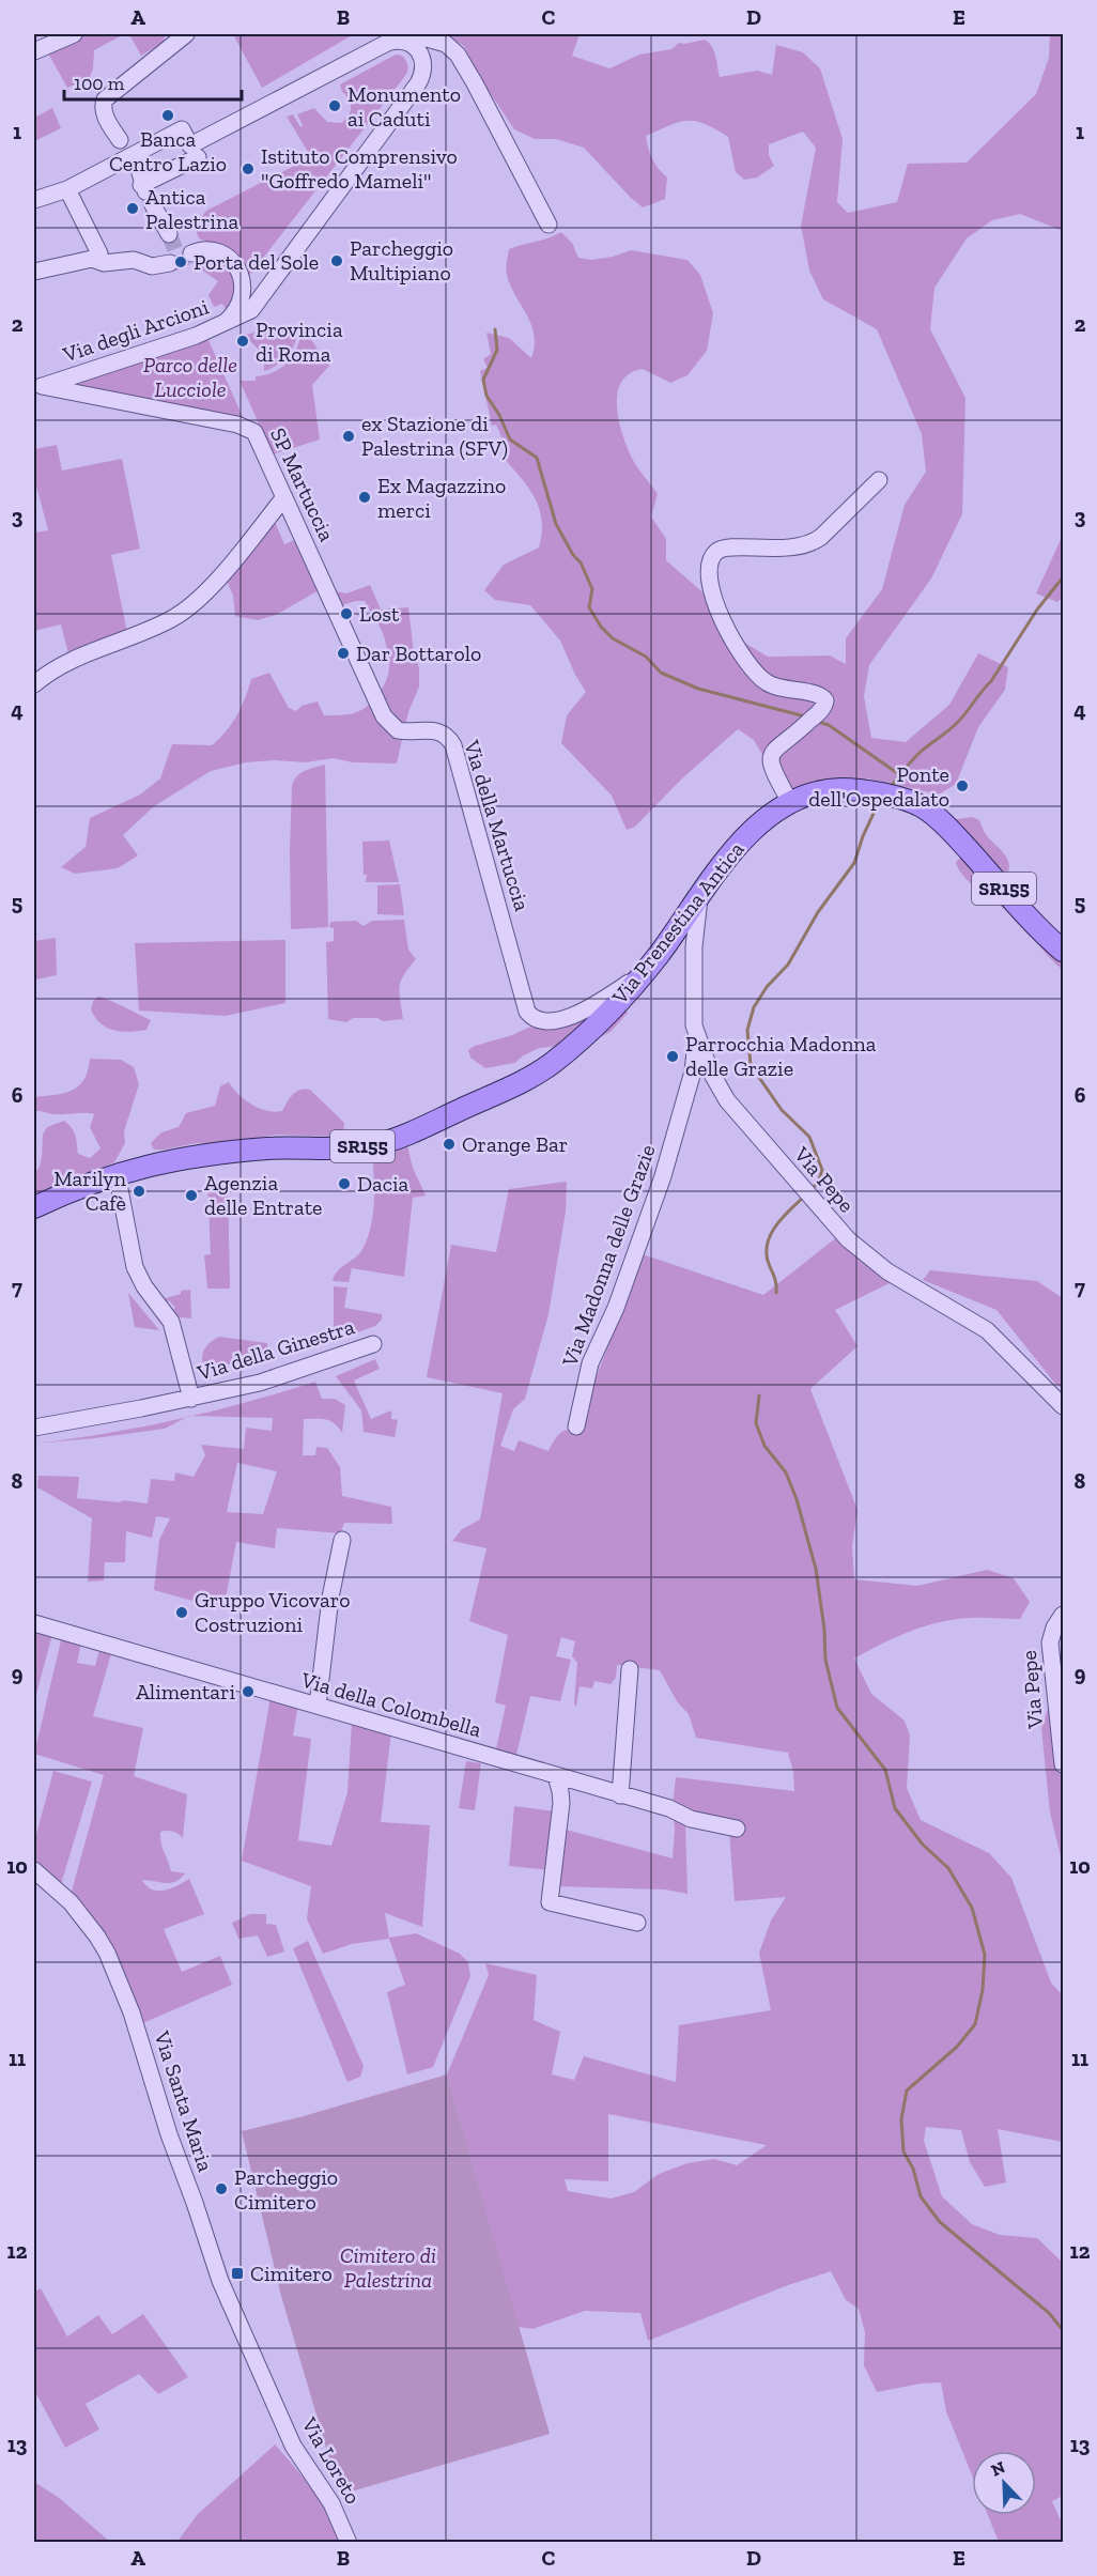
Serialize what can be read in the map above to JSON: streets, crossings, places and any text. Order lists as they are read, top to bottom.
{
  "streets": {
    "main road": ["SR155", "Via Prenestina Antica"],
    "street": [
      "Via degli Arcioni",
      "SP Martuccia",
      "Via della Martuccia",
      "Via Pepe",
      "Via Madonna delle Grazie",
      "Via della Ginestra",
      "Via della Colombella",
      "Via Santa Maria",
      "Via Loreto"
    ]
  },
  "crossings": [
    ["Via degli Arcioni", "SP Martuccia"],
    ["SP Martuccia", "Via della Martuccia"],
    ["Via della Martuccia", "Via Prenestina Antica"],
    ["Via Prenestina Antica", "Via Pepe"],
    ["Via Prenestina Antica", "Via della Ginestra"],
    ["Via Pepe", "Via Madonna delle Grazie"],
    ["Via Santa Maria", "Via Loreto"]
  ],
  "parks": ["Parco delle Lucciole", "Cimitero di Palestrina"],
  "places": {
    "other": [
      "Monumento ai Caduti",
      "Banca Centro Lazio",
      "Istituto Comprensivo \"Goffredo Mameli\"",
      "Antica Palestrina",
      "Parcheggio Multipiano",
      "Porta del Sole",
      "Provincia di Roma",
      "ex Stazione di Palestrina (SFV)",
      "Ex Magazzino merci",
      "Lost",
      "Dar Bottarolo",
      "Ponte dell'Ospedalato",
      "Parrocchia Madonna delle Grazie",
      "Orange Bar",
      "Dacia",
      "Marilyn Cafè",
      "Agenzia delle Entrate",
      "Gruppo Vicovaro Costruzioni",
      "Alimentari",
      "Parcheggio Cimitero"
    ],
    "transit": ["Cimitero"]
  },
  "scale_bar": "100 m",
  "north": "top left",
  "grid": {
    "columns": [
      "A",
      "B",
      "C",
      "D",
      "E"
    ],
    "rows": [
      "1",
      "2",
      "3",
      "4",
      "5",
      "6",
      "7",
      "8",
      "9",
      "10",
      "11",
      "12",
      "13"
    ]
  }
}
